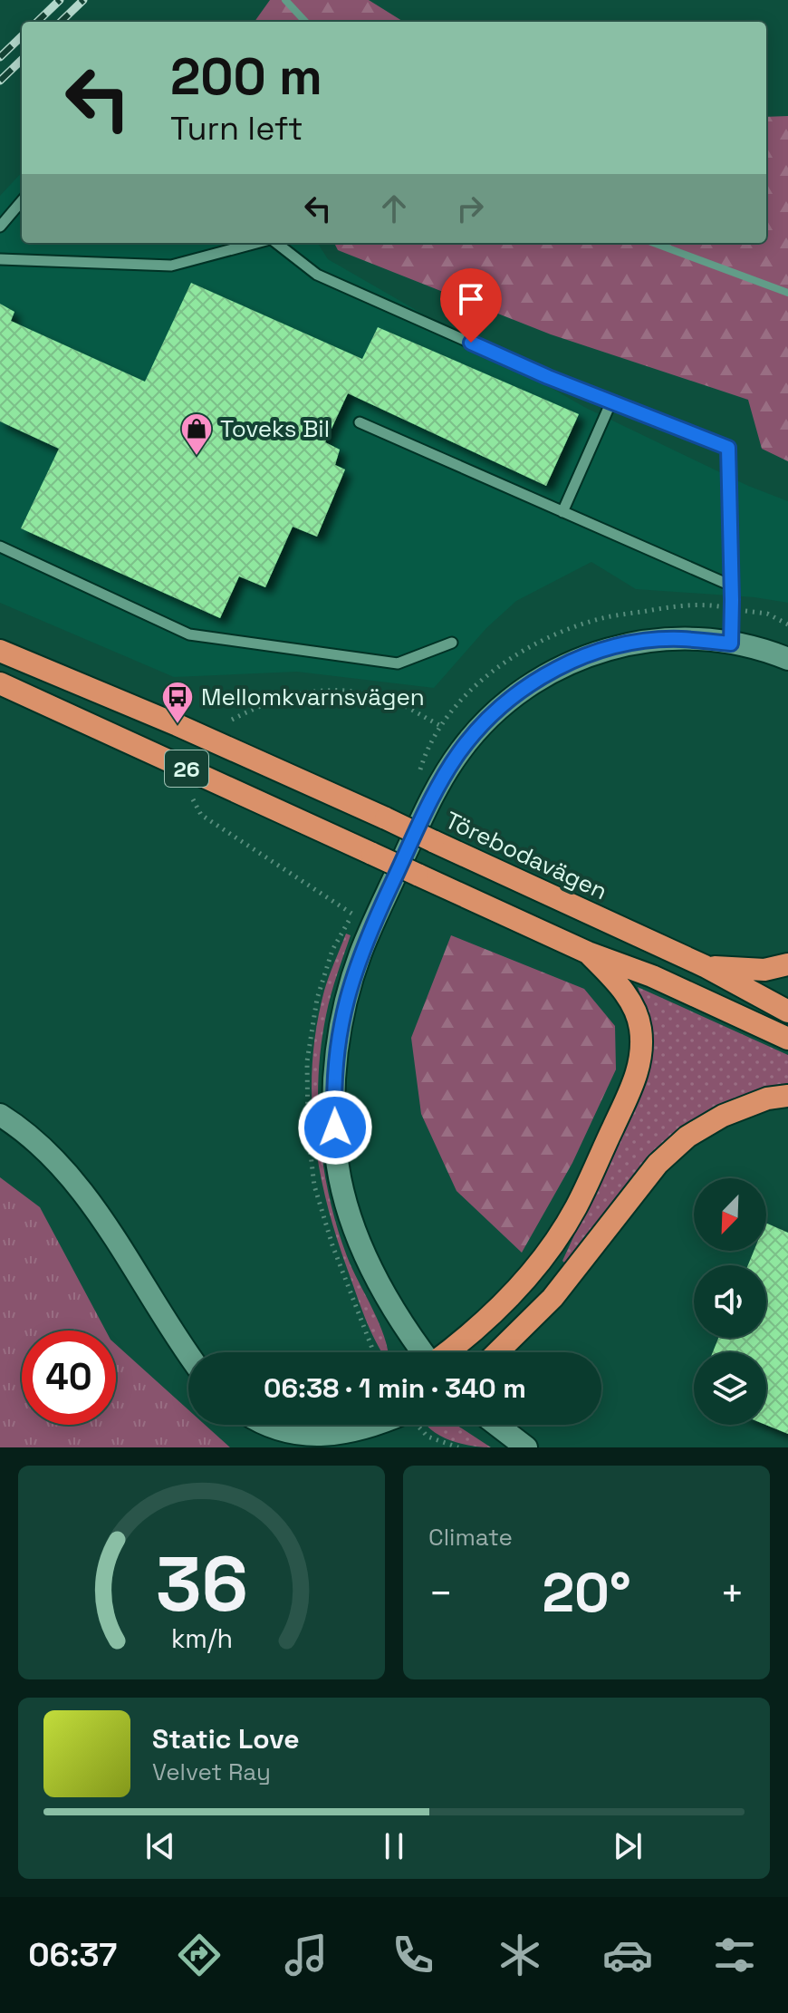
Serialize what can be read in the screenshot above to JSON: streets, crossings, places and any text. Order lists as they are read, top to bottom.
{
  "streets": {
    "highway": ["26", "Törebodavägen"]
  },
  "places": {
    "shop": ["Toveks Bil"],
    "bus stop": ["Mellomkvarnsvägen"]
  },
  "north": "bottom left",
  "page": {
    "turn": ["200 m", "Turn left"],
    "limit": "40",
    "trip": "06:38 · 1 min · 340 m",
    "tile": "Climate",
    "heat": ["−", "20°", "+"],
    "song": ["Static Love", "Velvet Ray"],
    "tabs": "06:37",
    "gauge": ["36", "km/h"]
  }
}
